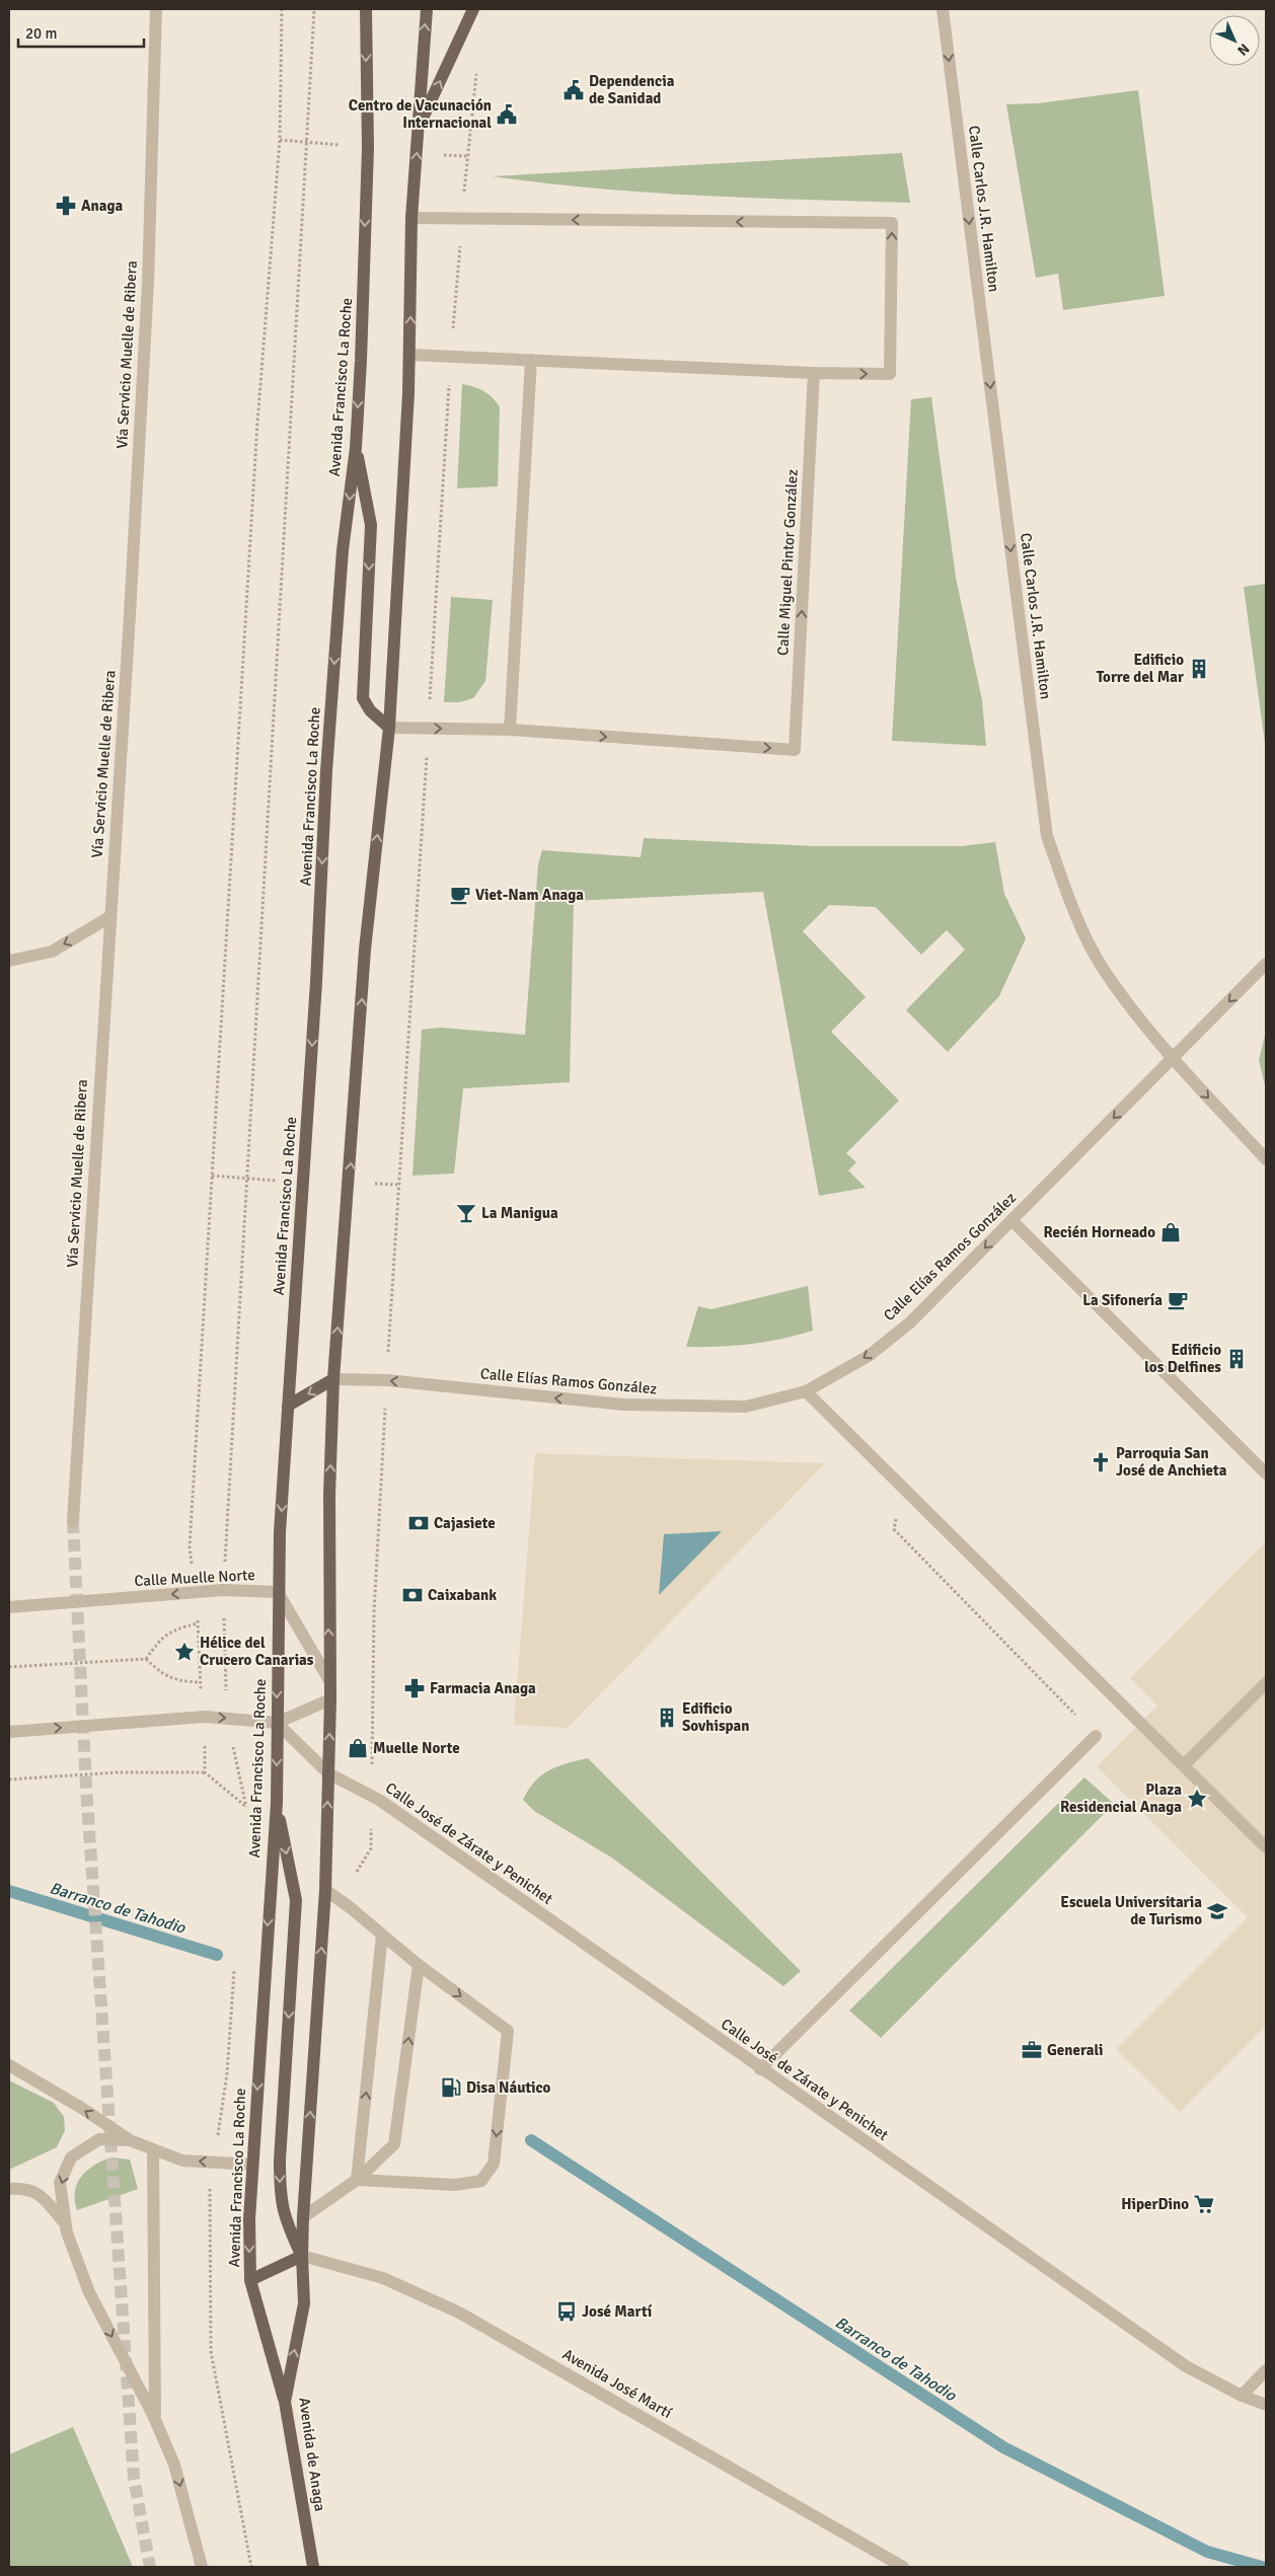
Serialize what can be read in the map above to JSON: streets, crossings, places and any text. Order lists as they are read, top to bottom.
{
  "streets": {
    "main road": ["Avenida Francisco La Roche", "Avenida de Anaga"],
    "street": [
      "Calle Carlos J.R. Hamilton",
      "Vía Servicio Muelle de Ribera",
      "Calle Miguel Pintor González",
      "Calle Elías Ramos González",
      "Calle Muelle Norte",
      "Calle José de Zárate y Penichet",
      "Avenida José Martí"
    ]
  },
  "crossings": [
    ["Calle Carlos J.R. Hamilton", "Calle Elías Ramos González"],
    ["Avenida Francisco La Roche", "Calle Muelle Norte"],
    ["Avenida Francisco La Roche", "Avenida de Anaga"],
    ["Avenida José Martí", "Avenida de Anaga"]
  ],
  "one_way": [
    "Calle Carlos J.R. Hamilton",
    "Calle Elías Ramos González",
    "Calle Muelle Norte",
    "Avenida de Anaga"
  ],
  "water": ["Barranco de Tahodio"],
  "places": {
    "public building": ["Dependencia de Sanidad", "Centro de Vacunación Internacional"],
    "pharmacy": ["Anaga", "Farmacia Anaga"],
    "building": ["Edificio Torre del Mar", "Edificio los Delfines", "Edificio Sovhispan"],
    "cafe": ["Viet-Nam Anaga", "La Sifonería"],
    "bar": ["La Manigua"],
    "shop": ["Recién Horneado", "Muelle Norte"],
    "church": ["Parroquia San José de Anchieta"],
    "bank": ["Cajasiete", "Caixabank"],
    "place": ["Hélice del Crucero Canarias", "Plaza Residencial Anaga"],
    "school or university": ["Escuela Universitaria de Turismo"],
    "office": ["Generali"],
    "fuel station": ["Disa Náutico"],
    "supermarket": ["HiperDino"],
    "bus stop": ["José Martí"]
  },
  "scale_bar": "20 m",
  "north": "bottom right"
}
